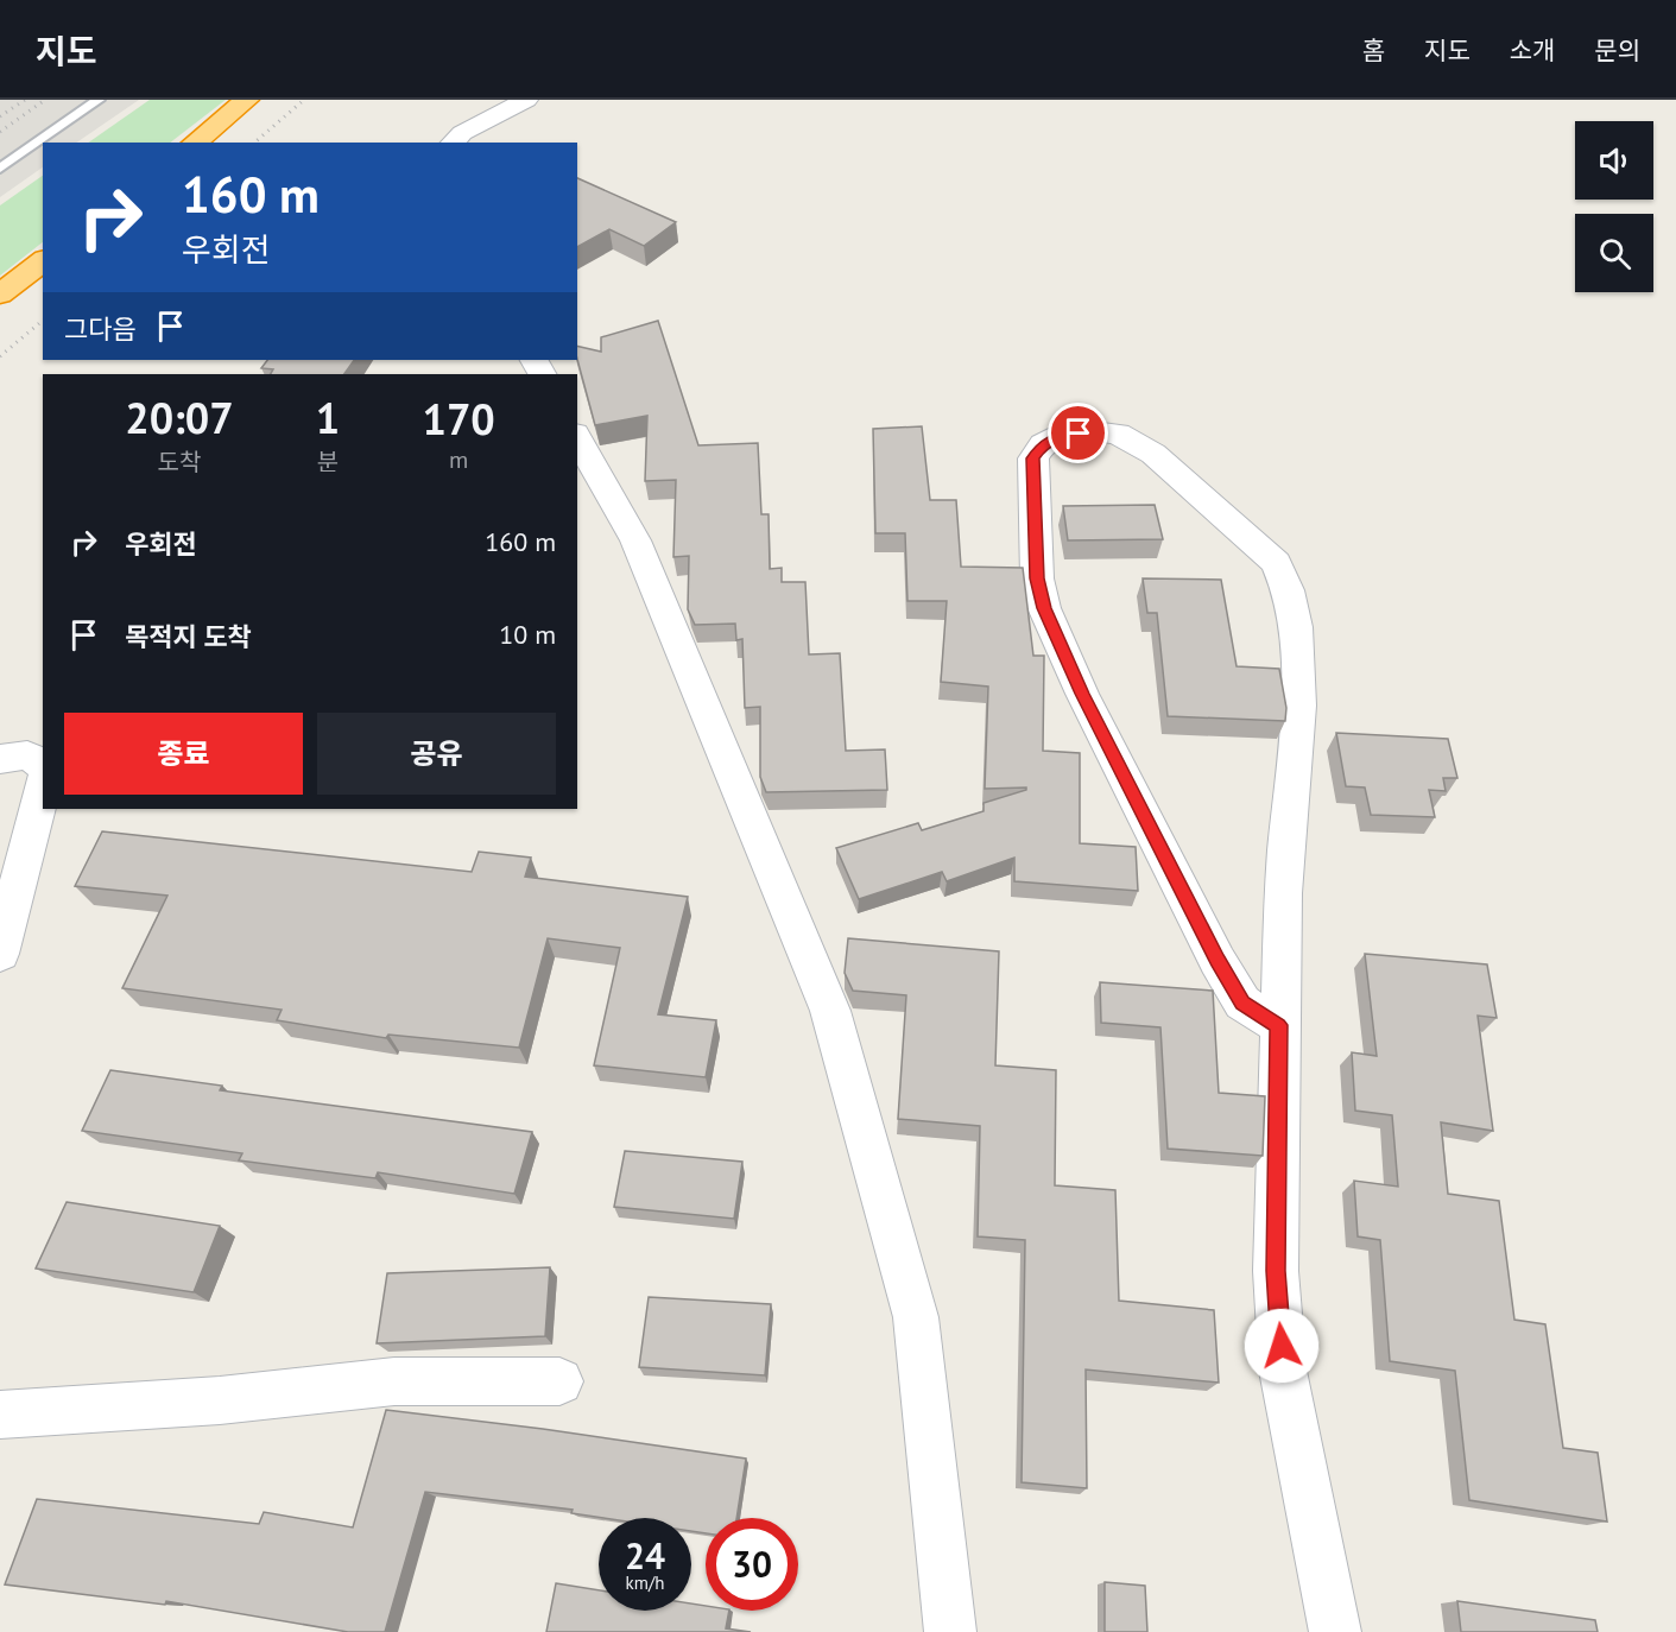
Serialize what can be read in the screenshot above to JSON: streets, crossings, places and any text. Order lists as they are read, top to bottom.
{
  "page": {
    "header": "지도",
    "nav": [
      "홈",
      "지도",
      "소개",
      "문의"
    ],
    "turn": ["160 m", "우회전"],
    "then": "그다음",
    "eta": [
      "20:07",
      "도착",
      "1",
      "분",
      "170",
      "m"
    ],
    "list": [
      {
        "name": "우회전",
        "value": "160 m"
      },
      {
        "name": "목적지 도착",
        "value": "10 m"
      }
    ],
    "buttons": ["종료", "공유"],
    "speed": "24 km/h",
    "limit": "30"
  }
}
